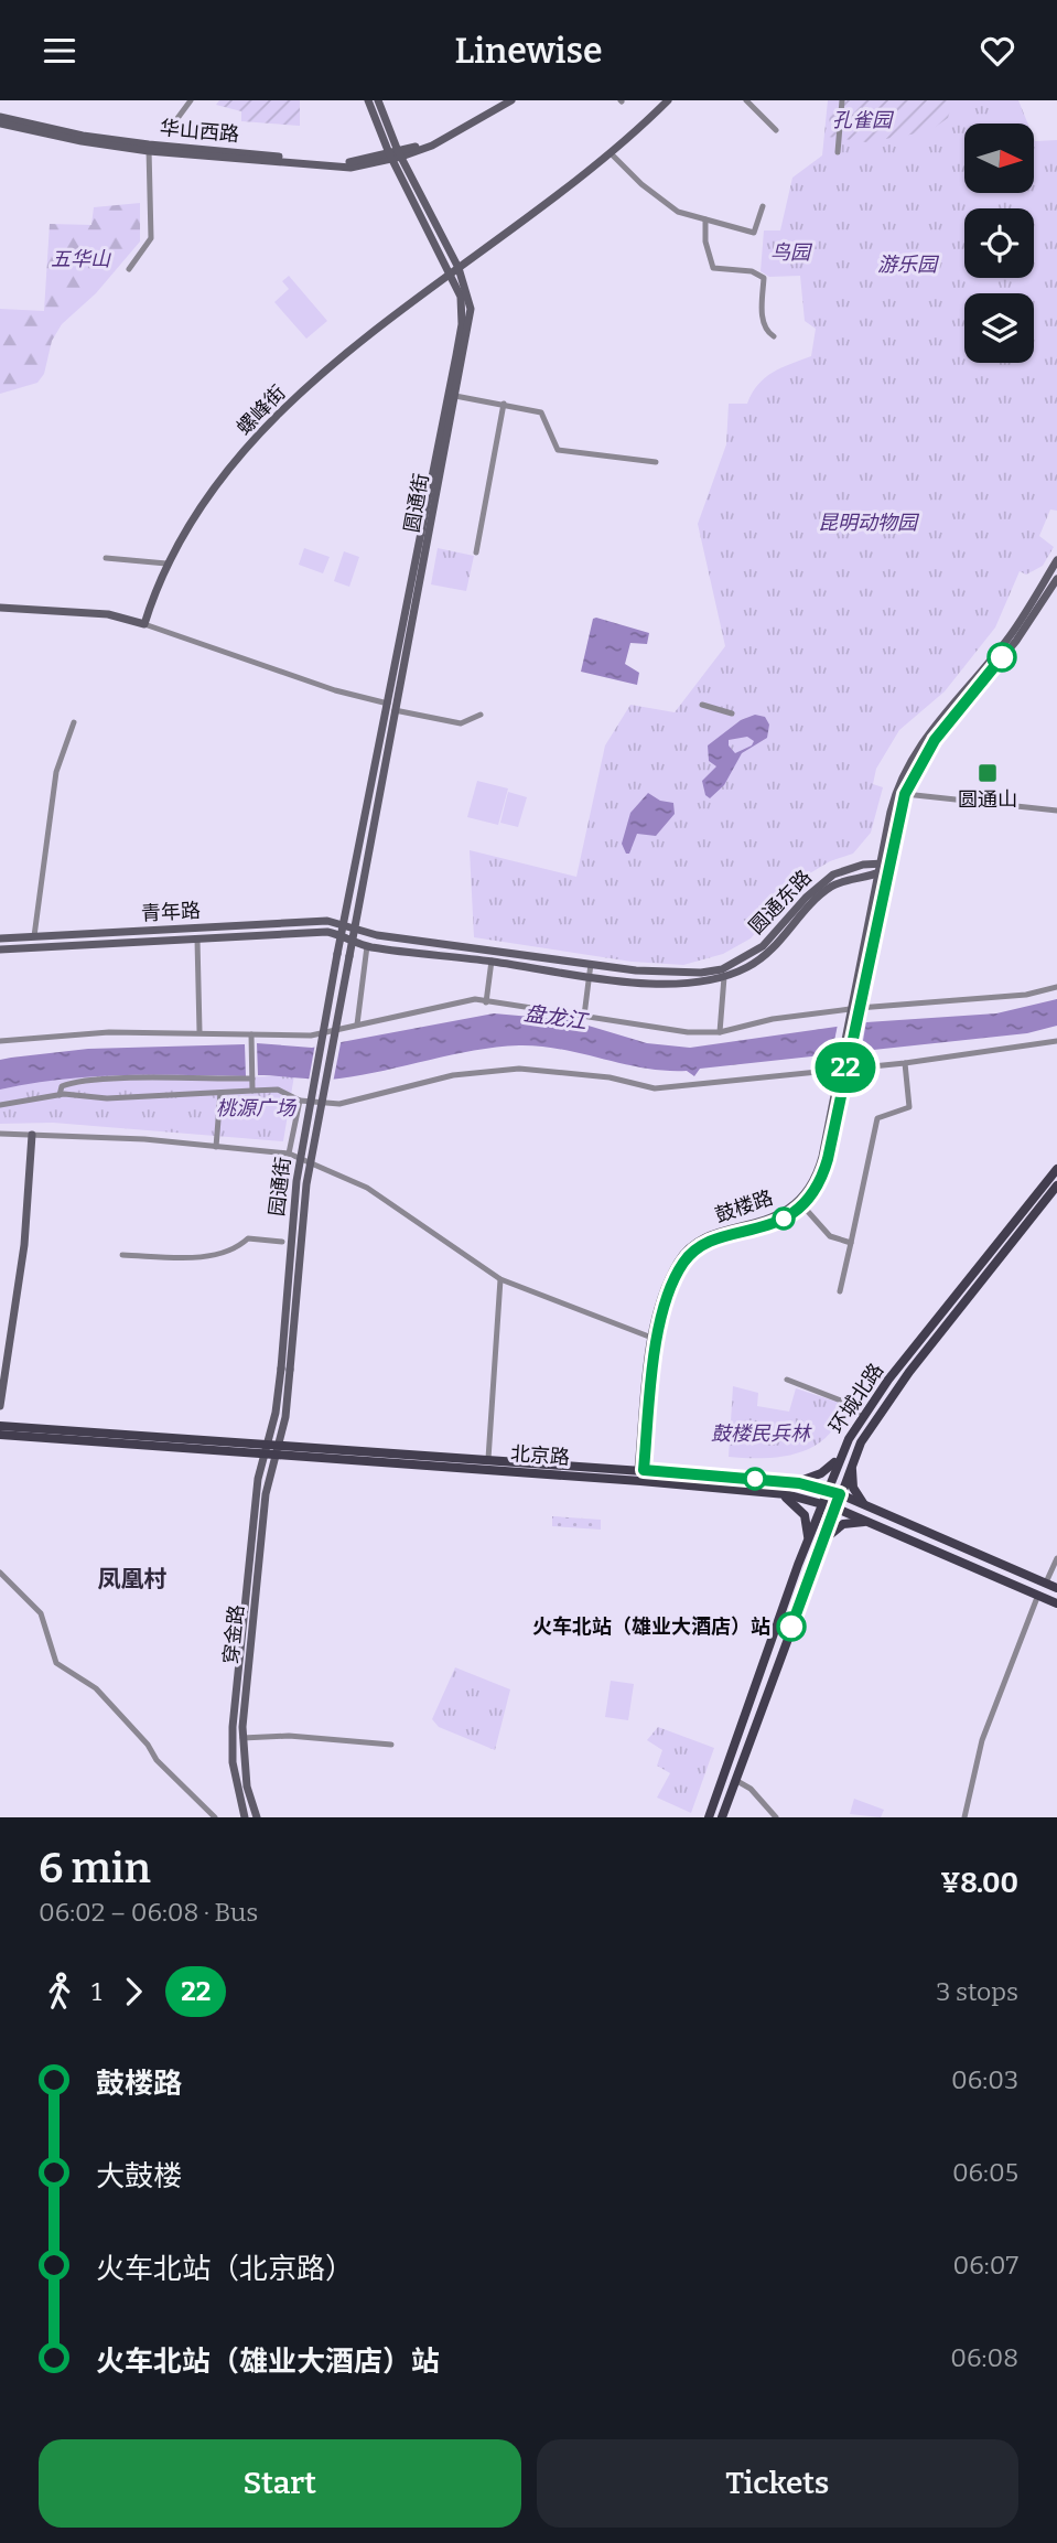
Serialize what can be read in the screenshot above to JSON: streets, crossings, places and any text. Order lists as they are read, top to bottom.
{
  "streets": {
    "main road": [
      "华山西路",
      "螺峰街",
      "圆通街",
      "圆通东路",
      "青年路",
      "园通街",
      "鼓楼路",
      "环城北路",
      "北京路",
      "穿金路"
    ]
  },
  "crossings": [
    ["华山西路", "圆通街"],
    ["螺峰街", "圆通街"],
    ["圆通街", "圆通东路"],
    ["圆通街", "青年路"],
    ["圆通街", "园通街"],
    ["圆通东路", "青年路"],
    ["圆通东路", "园通街"],
    ["圆通东路", "鼓楼路"],
    ["青年路", "园通街"],
    ["园通街", "北京路"],
    ["园通街", "穿金路"],
    ["鼓楼路", "北京路"],
    ["环城北路", "北京路"],
    ["北京路", "穿金路"]
  ],
  "districts": ["凤凰村"],
  "water": ["盘龙江"],
  "parks": [
    "孔雀园",
    "鸟园",
    "五华山",
    "游乐园",
    "昆明动物园",
    "桃源广场",
    "鼓楼民兵林"
  ],
  "places": {
    "transit": ["圆通山"],
    "other": ["火车北站（雄业大酒店）站"]
  },
  "lines": ["bus line 22"],
  "north": "right",
  "page": {
    "header": "Linewise",
    "on_map": "22",
    "heading": ["6 min", "06:02 – 06:08 · Bus", "¥8.00"],
    "legs": ["1", "22", "3 stops"],
    "list": [
      {
        "name": "鼓楼路",
        "value": "06:03"
      },
      {
        "name": "大鼓楼",
        "value": "06:05"
      },
      {
        "name": "火车北站（北京路）",
        "value": "06:07"
      },
      {
        "name": "火车北站（雄业大酒店）站",
        "value": "06:08"
      }
    ],
    "buttons": ["Start", "Tickets"]
  }
}
